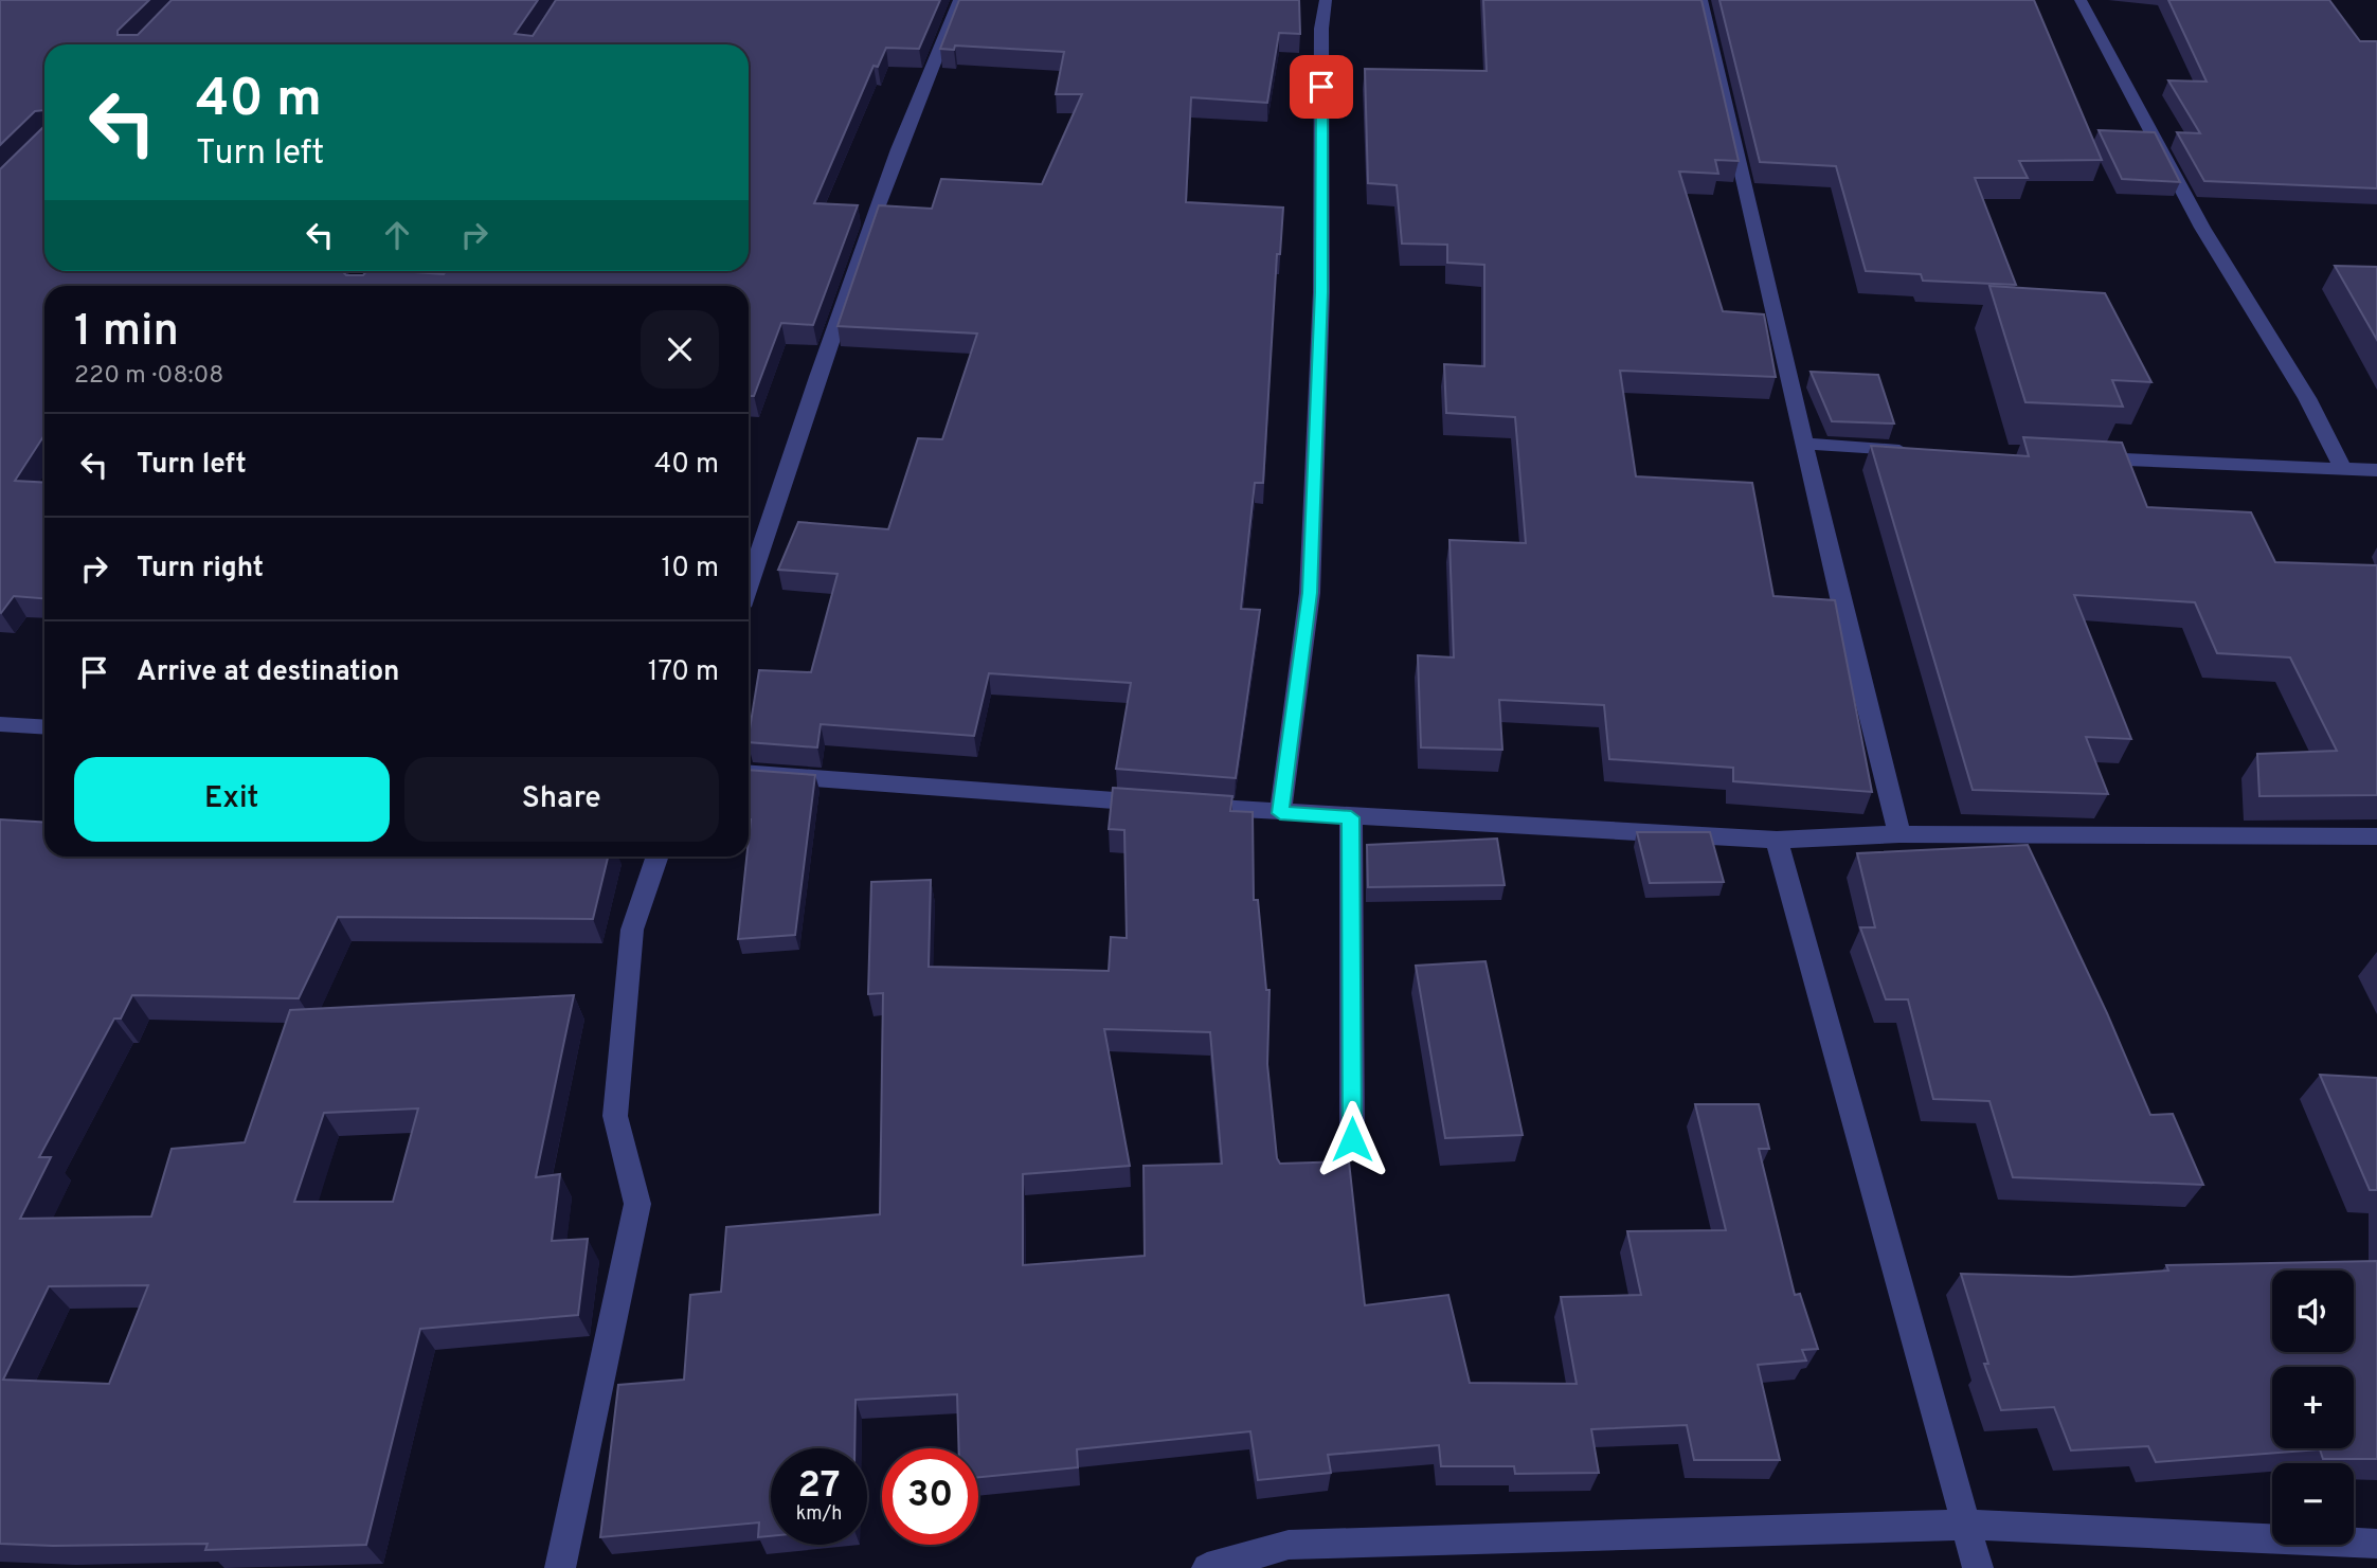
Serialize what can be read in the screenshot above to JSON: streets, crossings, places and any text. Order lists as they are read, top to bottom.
{
  "page": {
    "turn": ["40 m", "Turn left"],
    "heading": ["1 min", "220 m · 08:08"],
    "list": [
      {
        "name": "Turn left",
        "value": "40 m"
      },
      {
        "name": "Turn right",
        "value": "10 m"
      },
      {
        "name": "Arrive at destination",
        "value": "170 m"
      }
    ],
    "buttons": ["Exit", "Share"],
    "map_buttons": ["+", "−"],
    "speed": "27 km/h",
    "limit": "30"
  }
}
